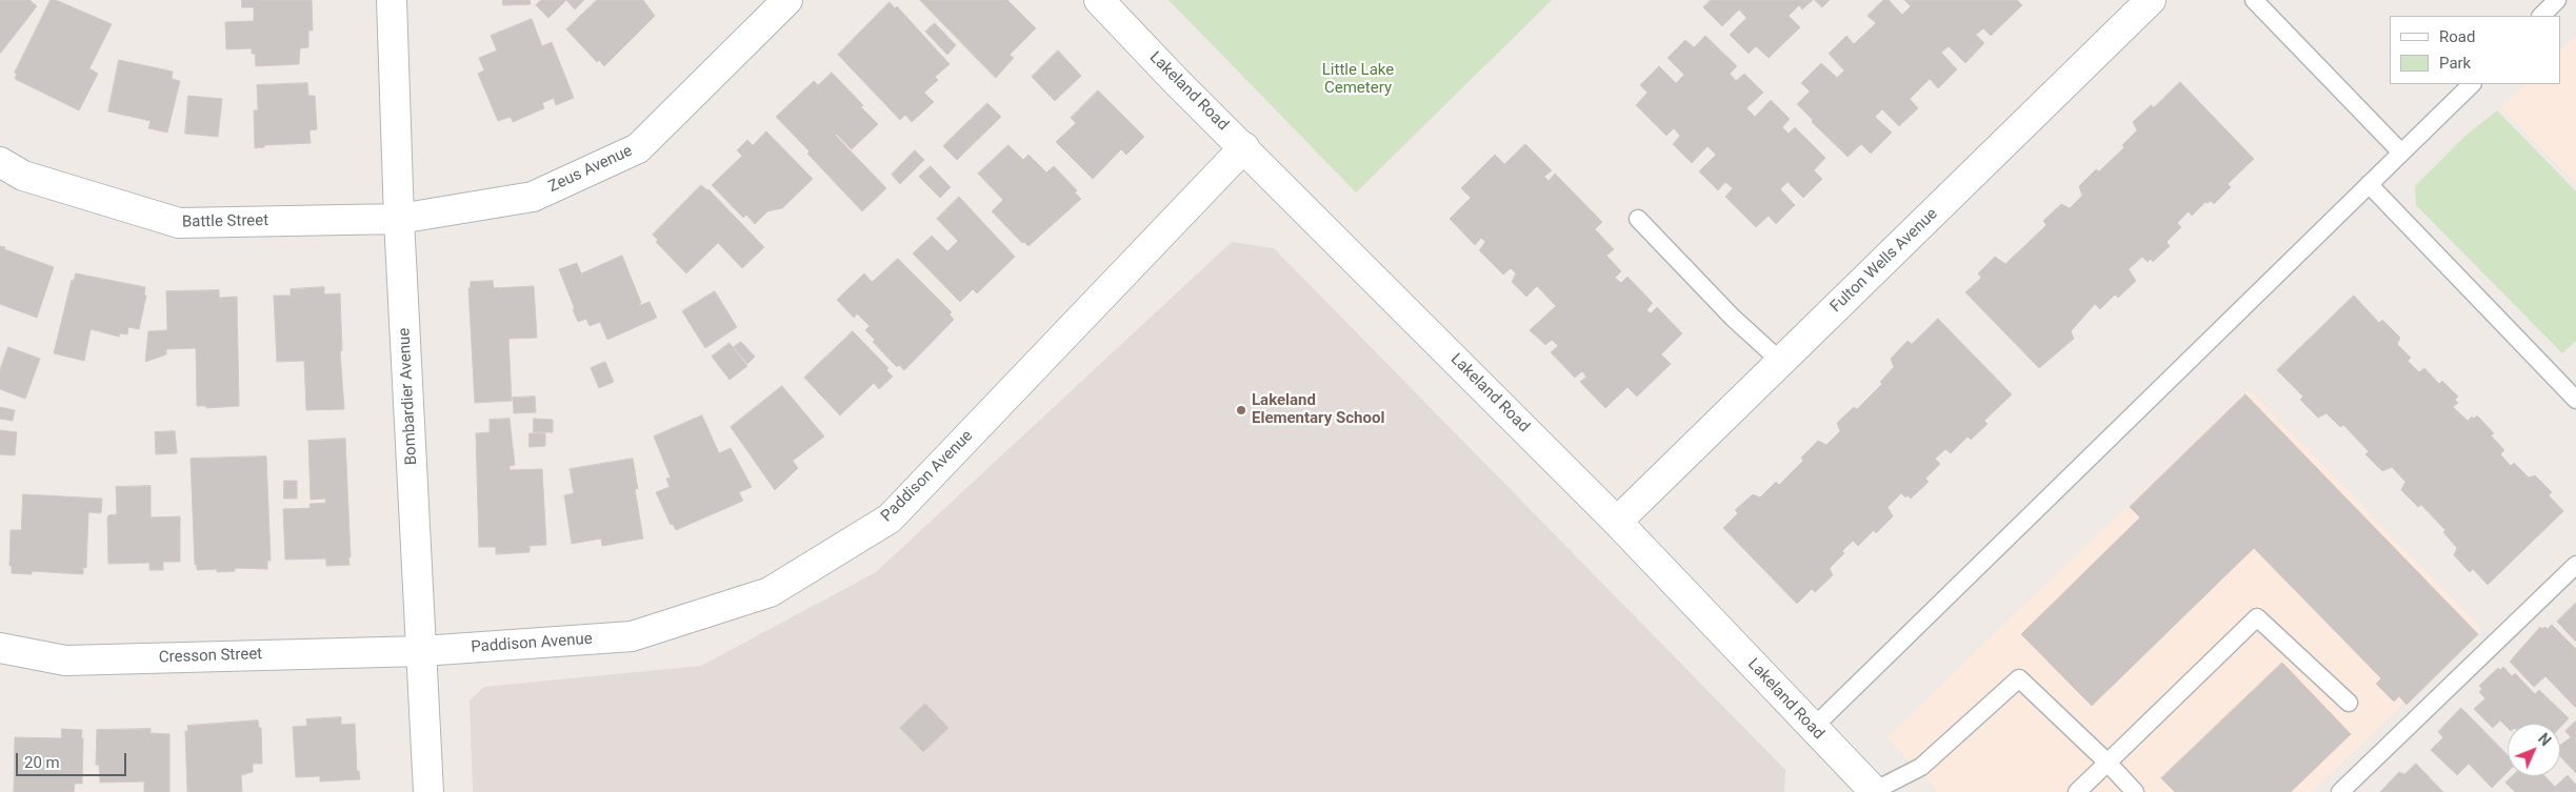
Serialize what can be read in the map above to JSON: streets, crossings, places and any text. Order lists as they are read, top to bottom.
{
  "streets": {
    "street": [
      "Lakeland Road",
      "Zeus Avenue",
      "Battle Street",
      "Fulton Wells Avenue",
      "Bombardier Avenue",
      "Paddison Avenue",
      "Cresson Street"
    ]
  },
  "crossings": [
    ["Lakeland Road", "Fulton Wells Avenue"],
    ["Lakeland Road", "Paddison Avenue"],
    ["Zeus Avenue", "Battle Street"],
    ["Zeus Avenue", "Bombardier Avenue"],
    ["Battle Street", "Bombardier Avenue"],
    ["Bombardier Avenue", "Paddison Avenue"],
    ["Bombardier Avenue", "Cresson Street"],
    ["Paddison Avenue", "Cresson Street"]
  ],
  "parks": ["Little Lake Cemetery"],
  "places": ["Lakeland Elementary School"],
  "legend": ["Road", "Park"],
  "scale_bar": "20 m",
  "north": "top right"
}
